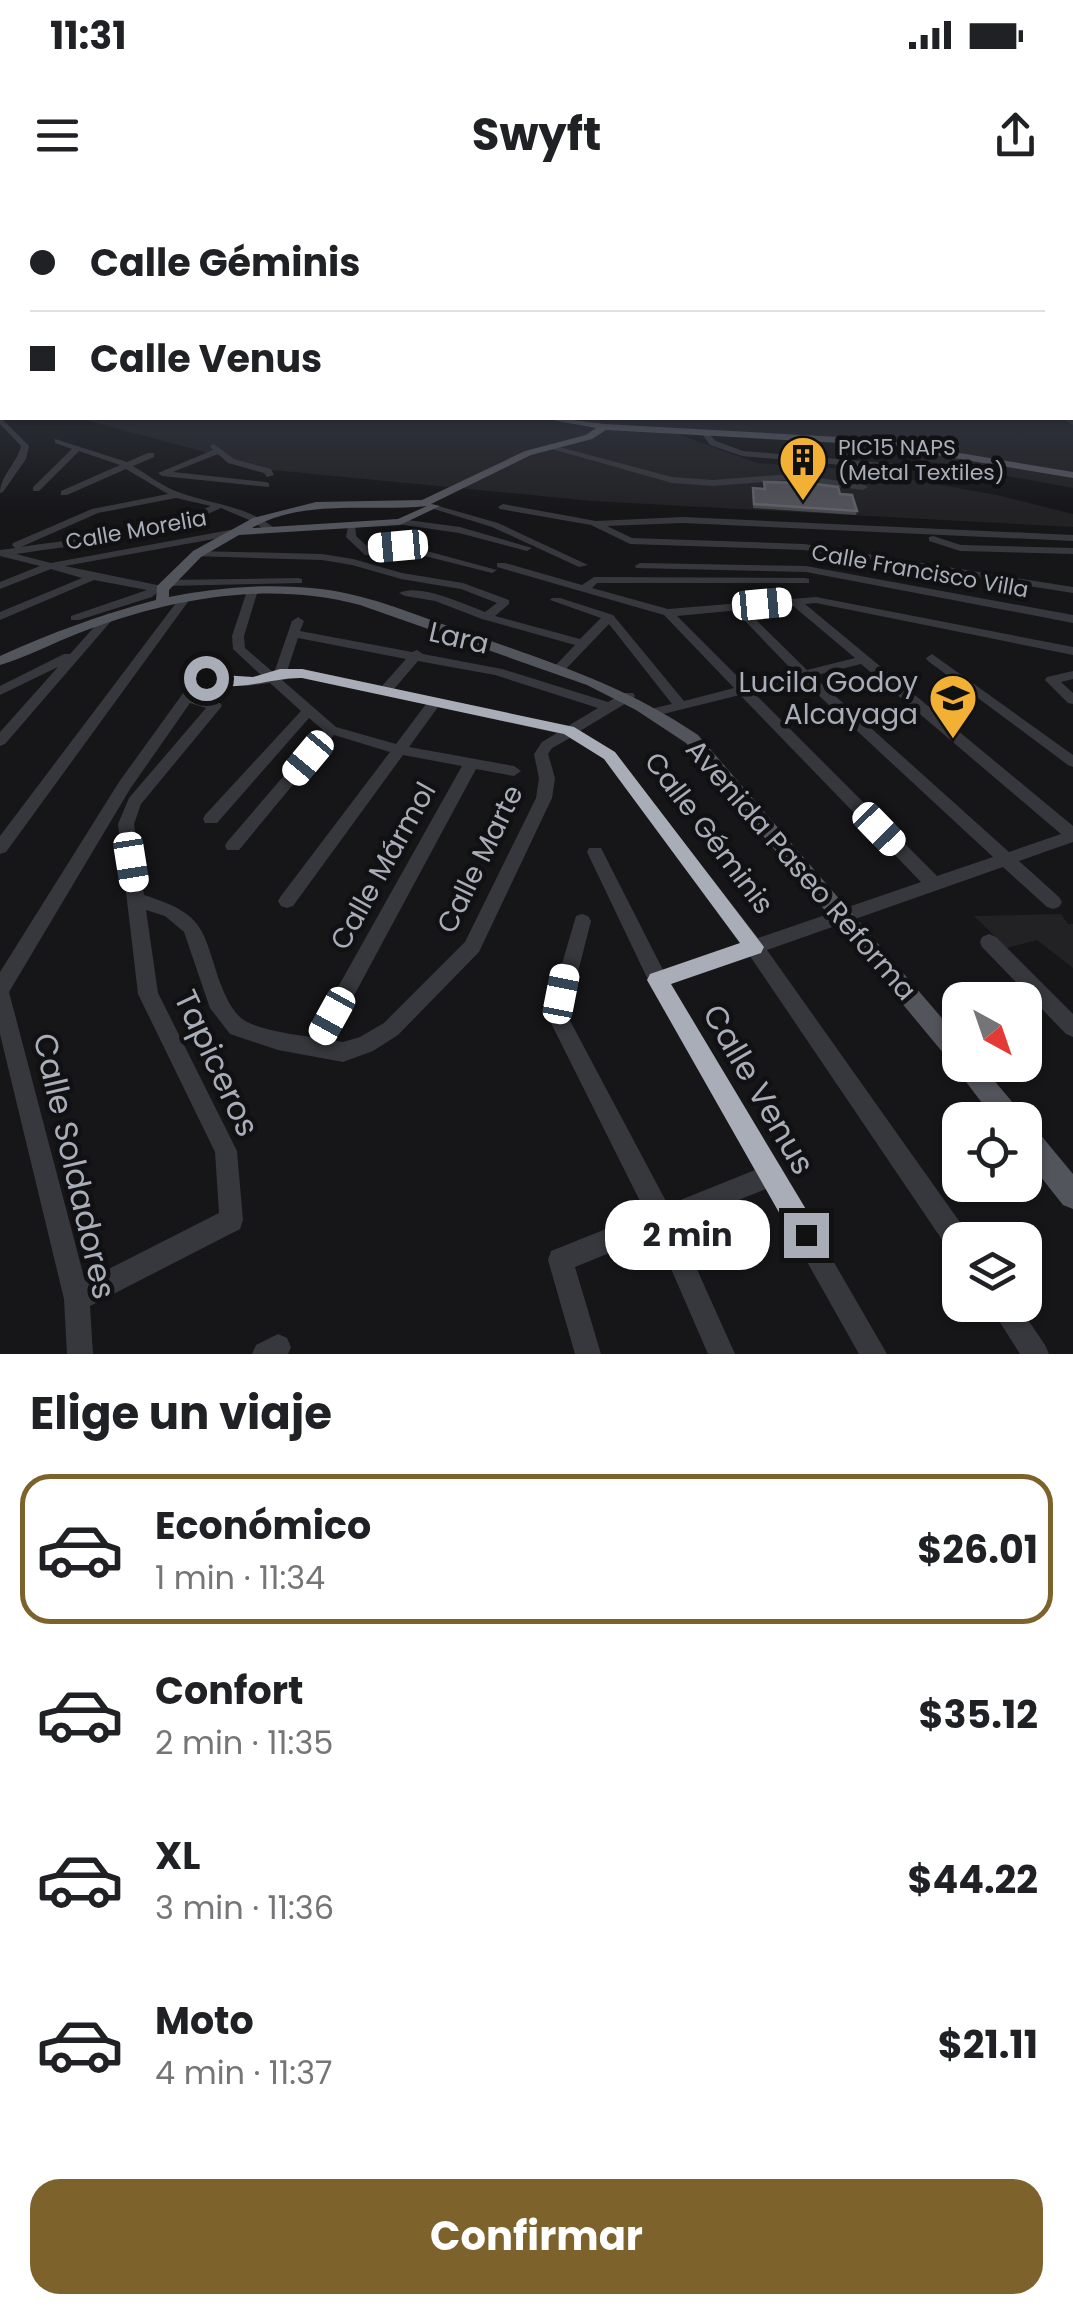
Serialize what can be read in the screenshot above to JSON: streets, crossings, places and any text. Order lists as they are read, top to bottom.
{
  "streets": {
    "main road": ["Avenida Paseo Reforma"],
    "street": [
      "Calle Morelia",
      "Calle Francisco Villa",
      "Lara",
      "Calle Géminis",
      "Calle Marte",
      "Calle Mármol",
      "Tapiceros",
      "Calle Venus",
      "Calle Soldadores"
    ]
  },
  "crossings": [
    ["Lara", "Calle Géminis"],
    ["Lara", "Calle Marte"],
    ["Calle Géminis", "Calle Marte"],
    ["Calle Géminis", "Tapiceros"],
    ["Calle Marte", "Calle Mármol"],
    ["Calle Marte", "Avenida Paseo Reforma"],
    ["Calle Marte", "Tapiceros"],
    ["Tapiceros", "Calle Soldadores"]
  ],
  "places": {
    "building": ["PIC15 NAPS (Metal Textiles)"],
    "school or university": ["Lucila Godoy Alcayaga"]
  },
  "north": "bottom right",
  "page": {
    "status": "11:31",
    "header": "Swyft",
    "banner": ["Calle Géminis", "Calle Venus"],
    "bubble": "2 min",
    "heading": "Elige un viaje",
    "list": [
      {
        "name": "Económico",
        "note": "1 min · 11:34",
        "value": "$26.01"
      },
      {
        "name": "Confort",
        "note": "2 min · 11:35",
        "value": "$35.12"
      },
      {
        "name": "XL",
        "note": "3 min · 11:36",
        "value": "$44.22"
      },
      {
        "name": "Moto",
        "note": "4 min · 11:37",
        "value": "$21.11"
      }
    ],
    "buttons": "Confirmar"
  }
}
